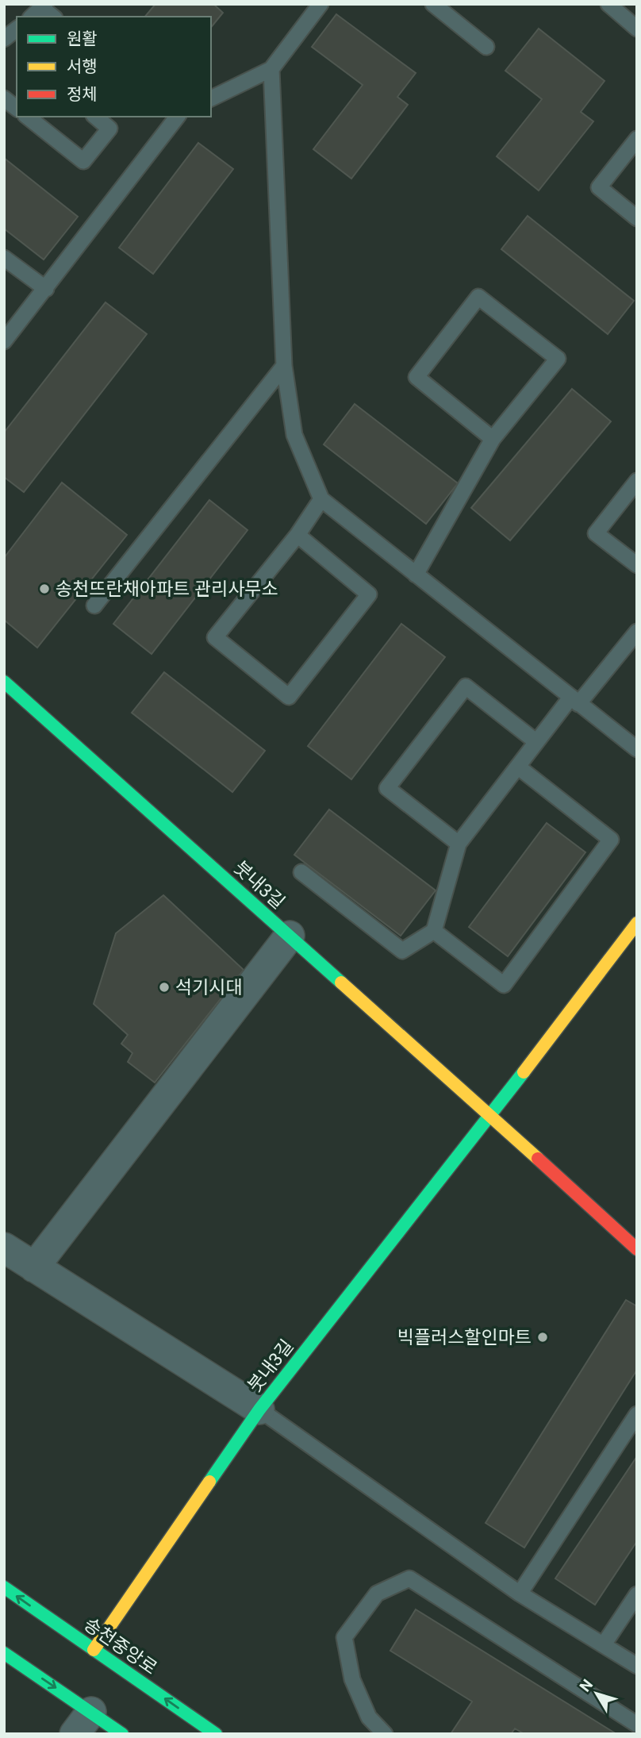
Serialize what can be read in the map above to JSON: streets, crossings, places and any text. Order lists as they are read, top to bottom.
{
  "streets": {
    "street": ["붓내3길", "송천중앙로"]
  },
  "crossings": [
    ["붓내3길", "송천중앙로"]
  ],
  "places": ["송천뜨란채아파트 관리사무소", "석기시대", "빅플러스할인마트"],
  "legend": ["원활", "서행", "정체"],
  "north": "top left"
}
